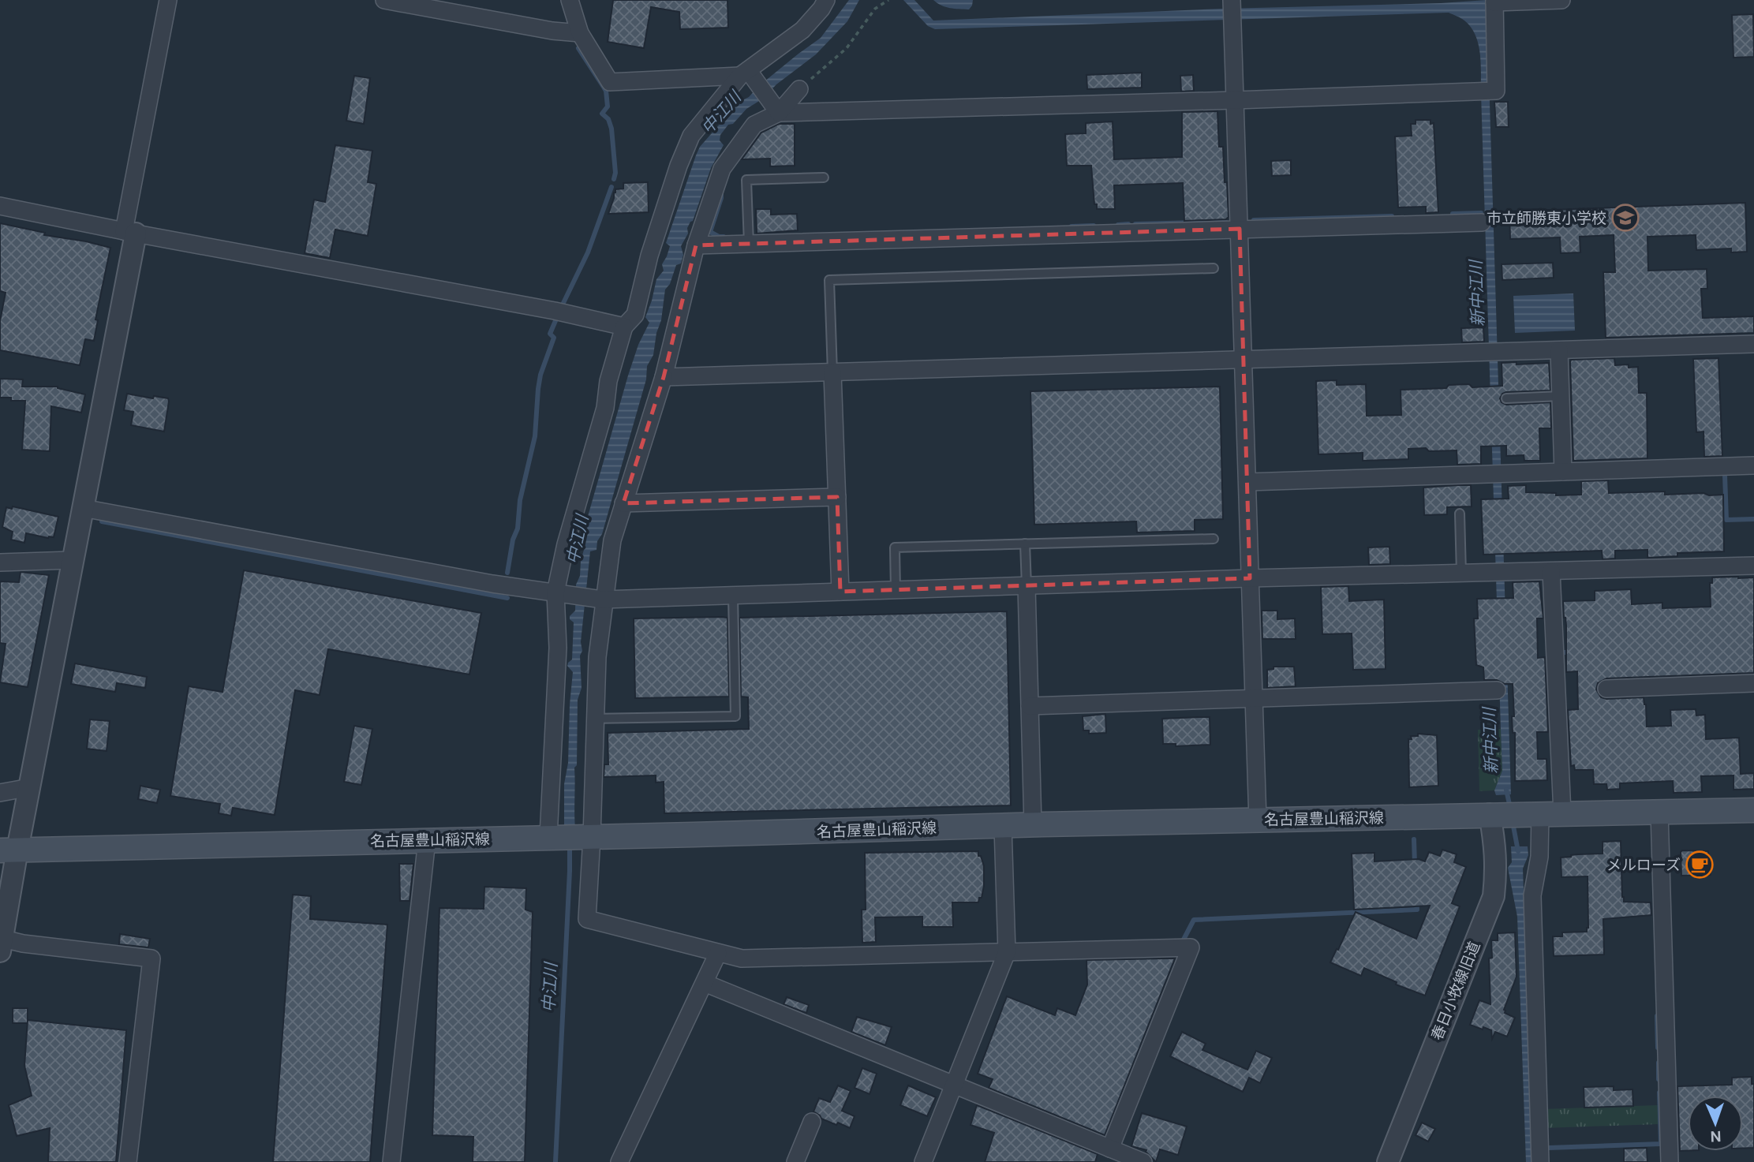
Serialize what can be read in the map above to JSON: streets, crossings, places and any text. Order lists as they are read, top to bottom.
{
  "streets": {
    "main road": ["名古屋豊山稲沢線"],
    "street": ["春日小牧線旧道"]
  },
  "crossings": [
    ["名古屋豊山稲沢線", "春日小牧線旧道"]
  ],
  "water": ["中江川", "新中江川"],
  "places": {
    "school or university": ["市立師勝東小学校"],
    "cafe": ["メルローズ"]
  },
  "north": "bottom"
}
